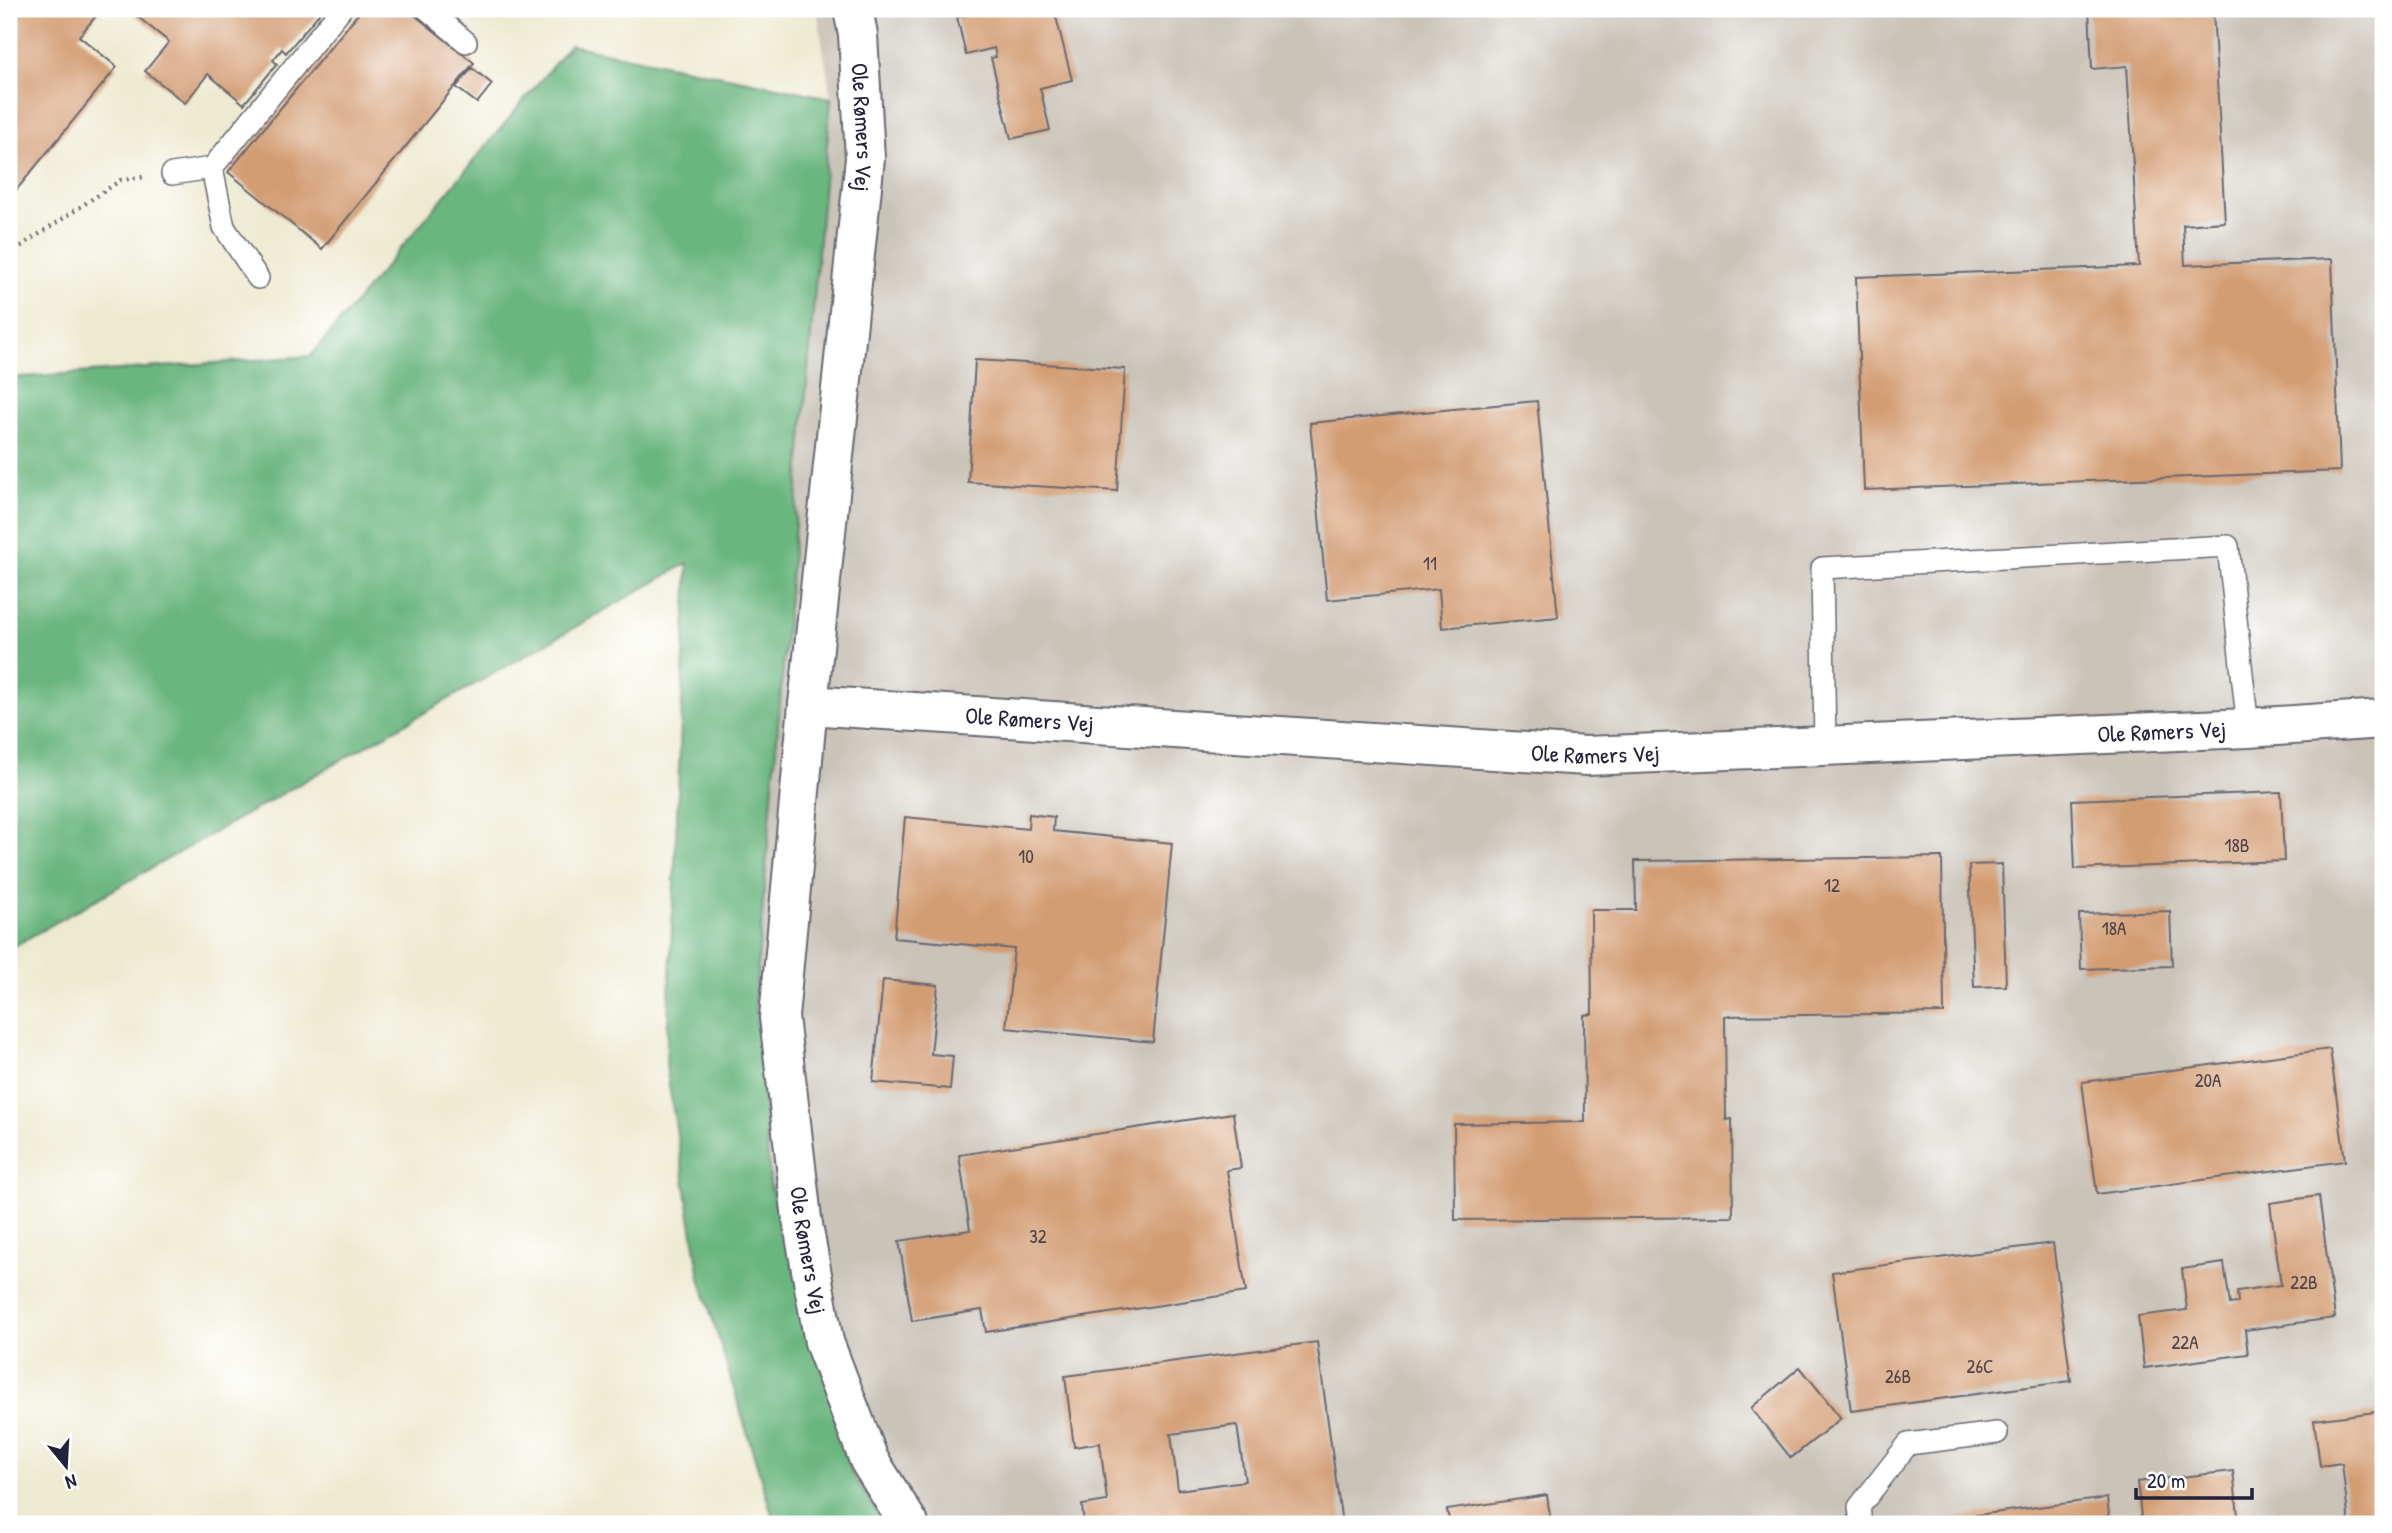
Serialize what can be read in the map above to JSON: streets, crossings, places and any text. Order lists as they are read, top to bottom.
{
  "streets": {
    "street": ["Ole Rømers Vej"]
  },
  "house_numbers": [
    "11",
    "18B",
    "10",
    "12",
    "18A",
    "20A",
    "32",
    "22B",
    "22A",
    "26C",
    "26B"
  ],
  "scale_bar": "20 m",
  "north": "bottom"
}
